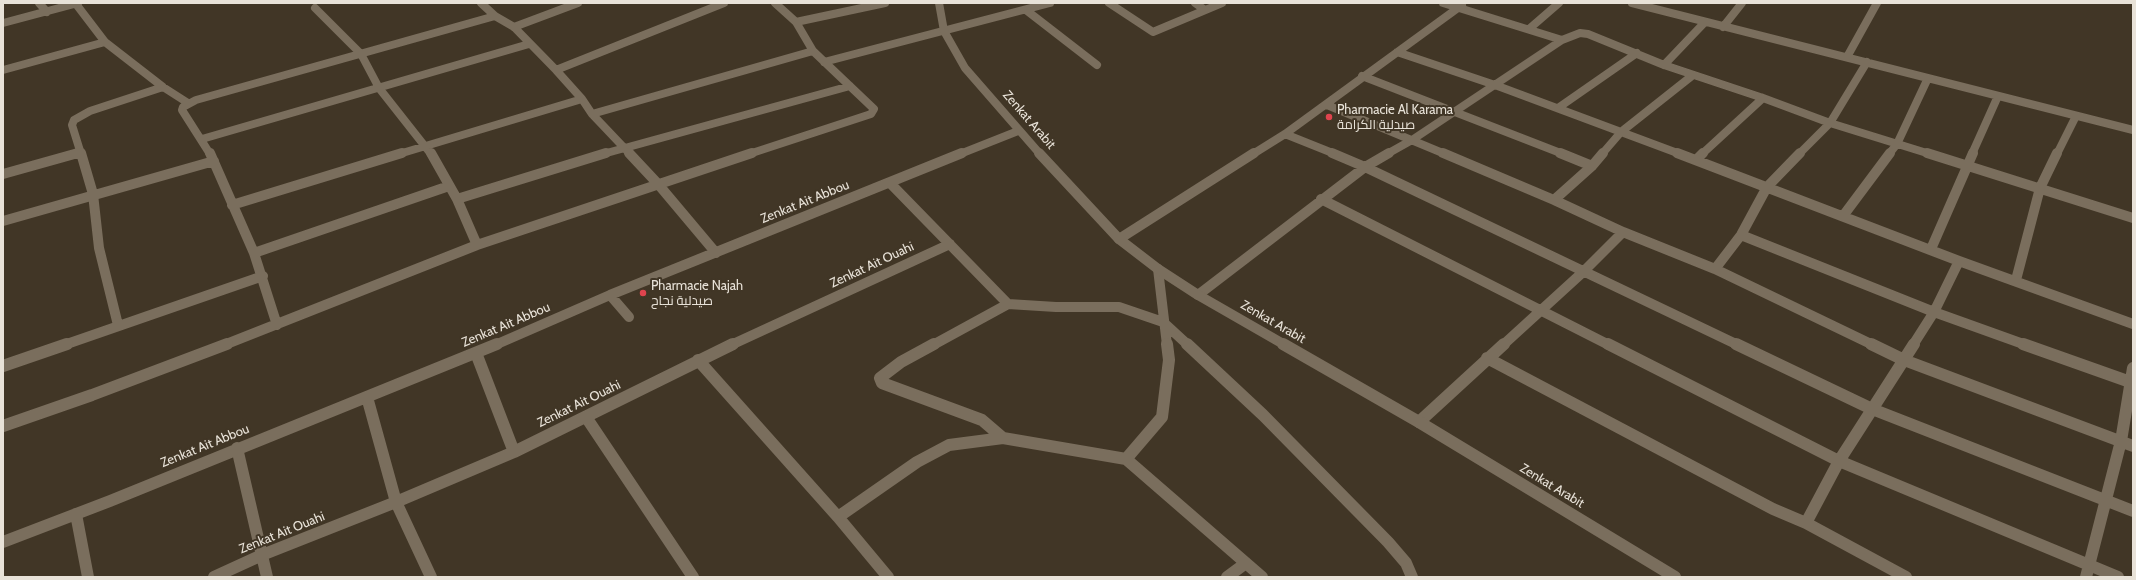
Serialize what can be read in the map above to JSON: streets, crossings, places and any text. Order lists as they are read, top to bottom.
{
  "streets": {
    "street": ["Zenkat Arabit", "Zenkat Ait Abbou", "Zenkat Ait Ouahi"]
  },
  "crossings": [
    ["Zenkat Arabit", "Zenkat Ait Abbou"]
  ],
  "places": ["Pharmacie Al Karama صيدلية الكرامة", "Pharmacie Najah صيدلية نجاح"]
}
